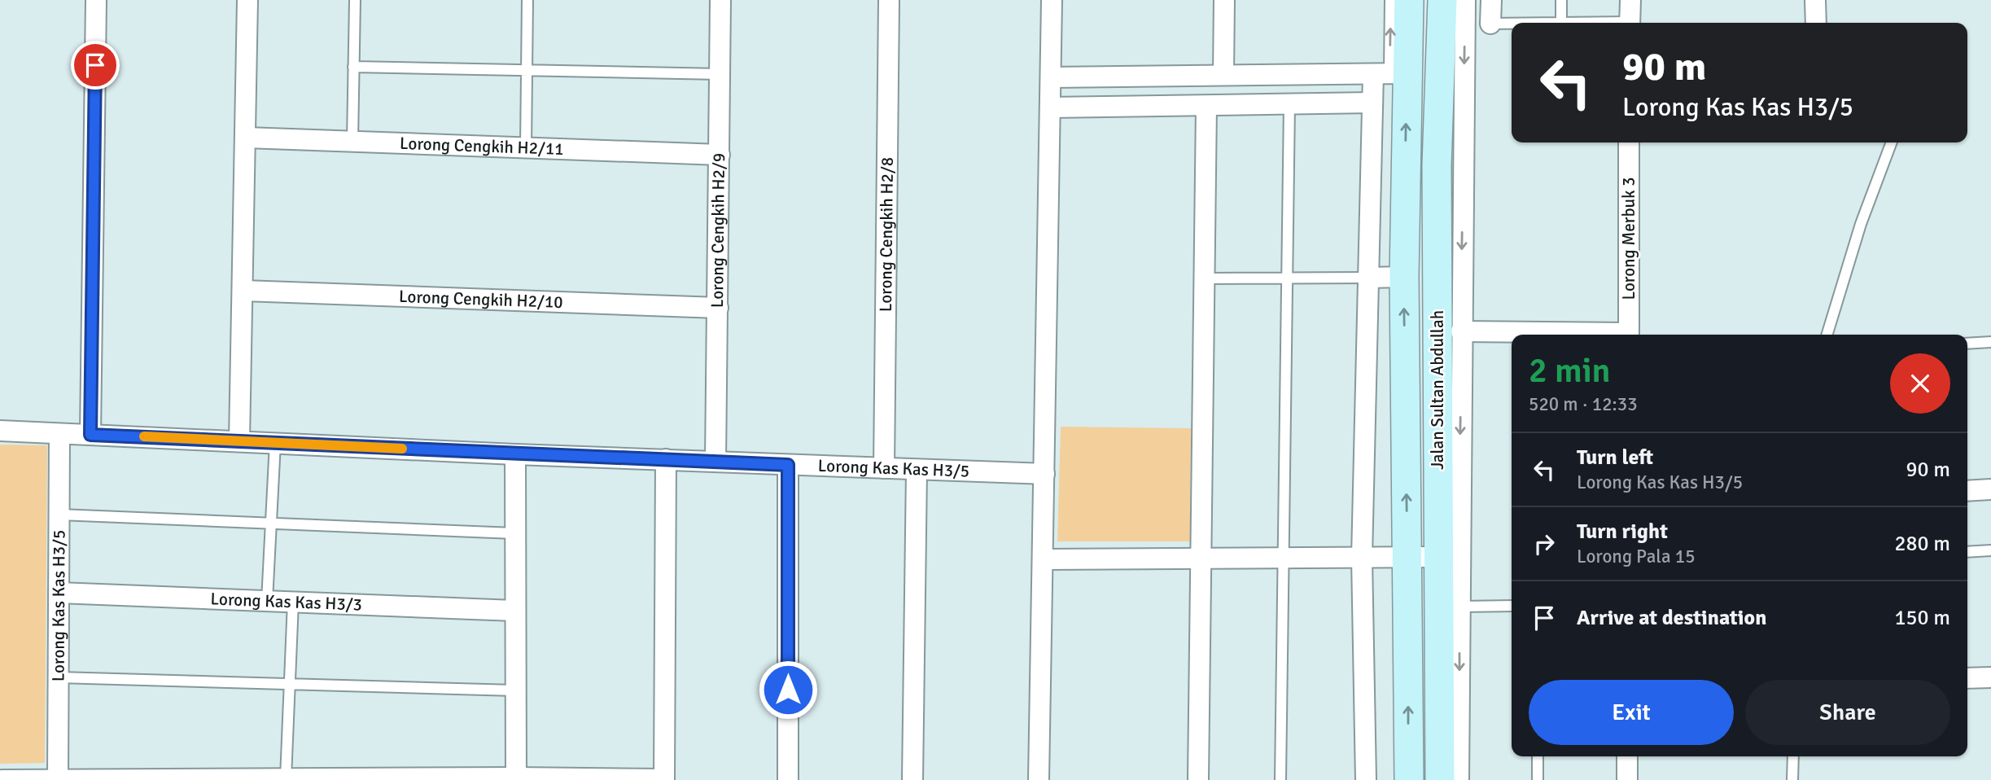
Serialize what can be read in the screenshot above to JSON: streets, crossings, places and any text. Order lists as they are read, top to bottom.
{
  "streets": {
    "main road": ["Jalan Sultan Abdullah"],
    "street": [
      "Lorong Cengkih H2/11",
      "Lorong Cengkih H2/9",
      "Lorong Cengkih H2/8",
      "Lorong Merbuk 3",
      "Lorong Cengkih H2/10",
      "Lorong Kas Kas H3/5",
      "Lorong Kas Kas H3/3"
    ]
  },
  "crossings": [
    ["Lorong Cengkih H2/11", "Lorong Cengkih H2/9"],
    ["Lorong Cengkih H2/9", "Lorong Cengkih H2/10"],
    ["Lorong Cengkih H2/9", "Lorong Kas Kas H3/5"],
    ["Lorong Cengkih H2/8", "Lorong Kas Kas H3/5"],
    ["Lorong Kas Kas H3/5", "Lorong Kas Kas H3/3"]
  ],
  "page": {
    "turn": ["90 m", "Lorong Kas Kas H3/5"],
    "heading": ["2 min", "520 m · 12:33"],
    "list": [
      {
        "name": "Turn left",
        "note": "Lorong Kas Kas H3/5",
        "value": "90 m"
      },
      {
        "name": "Turn right",
        "note": "Lorong Pala 15",
        "value": "280 m"
      },
      {
        "name": "Arrive at destination",
        "value": "150 m"
      }
    ],
    "buttons": ["Exit", "Share"]
  }
}
